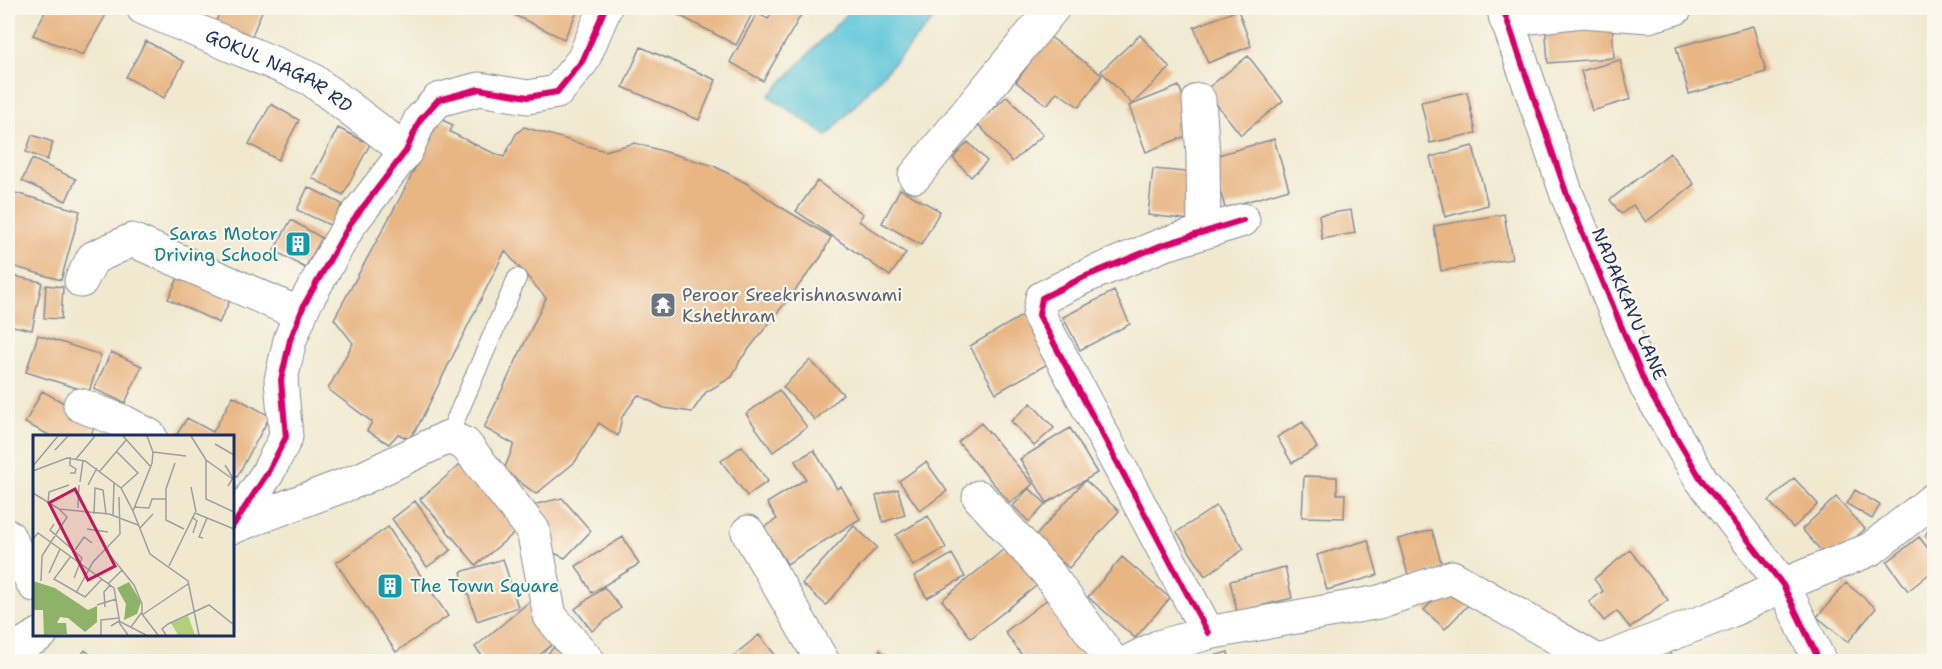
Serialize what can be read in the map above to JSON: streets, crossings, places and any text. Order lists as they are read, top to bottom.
{
  "streets": {
    "street": ["GOKUL NAGAR RD", "NADAKKAVU LANE"]
  },
  "places": {
    "building": ["Saras Motor Driving School", "The Town Square"],
    "temple": ["Peroor Sreekrishnaswami Kshethram"]
  }
}
